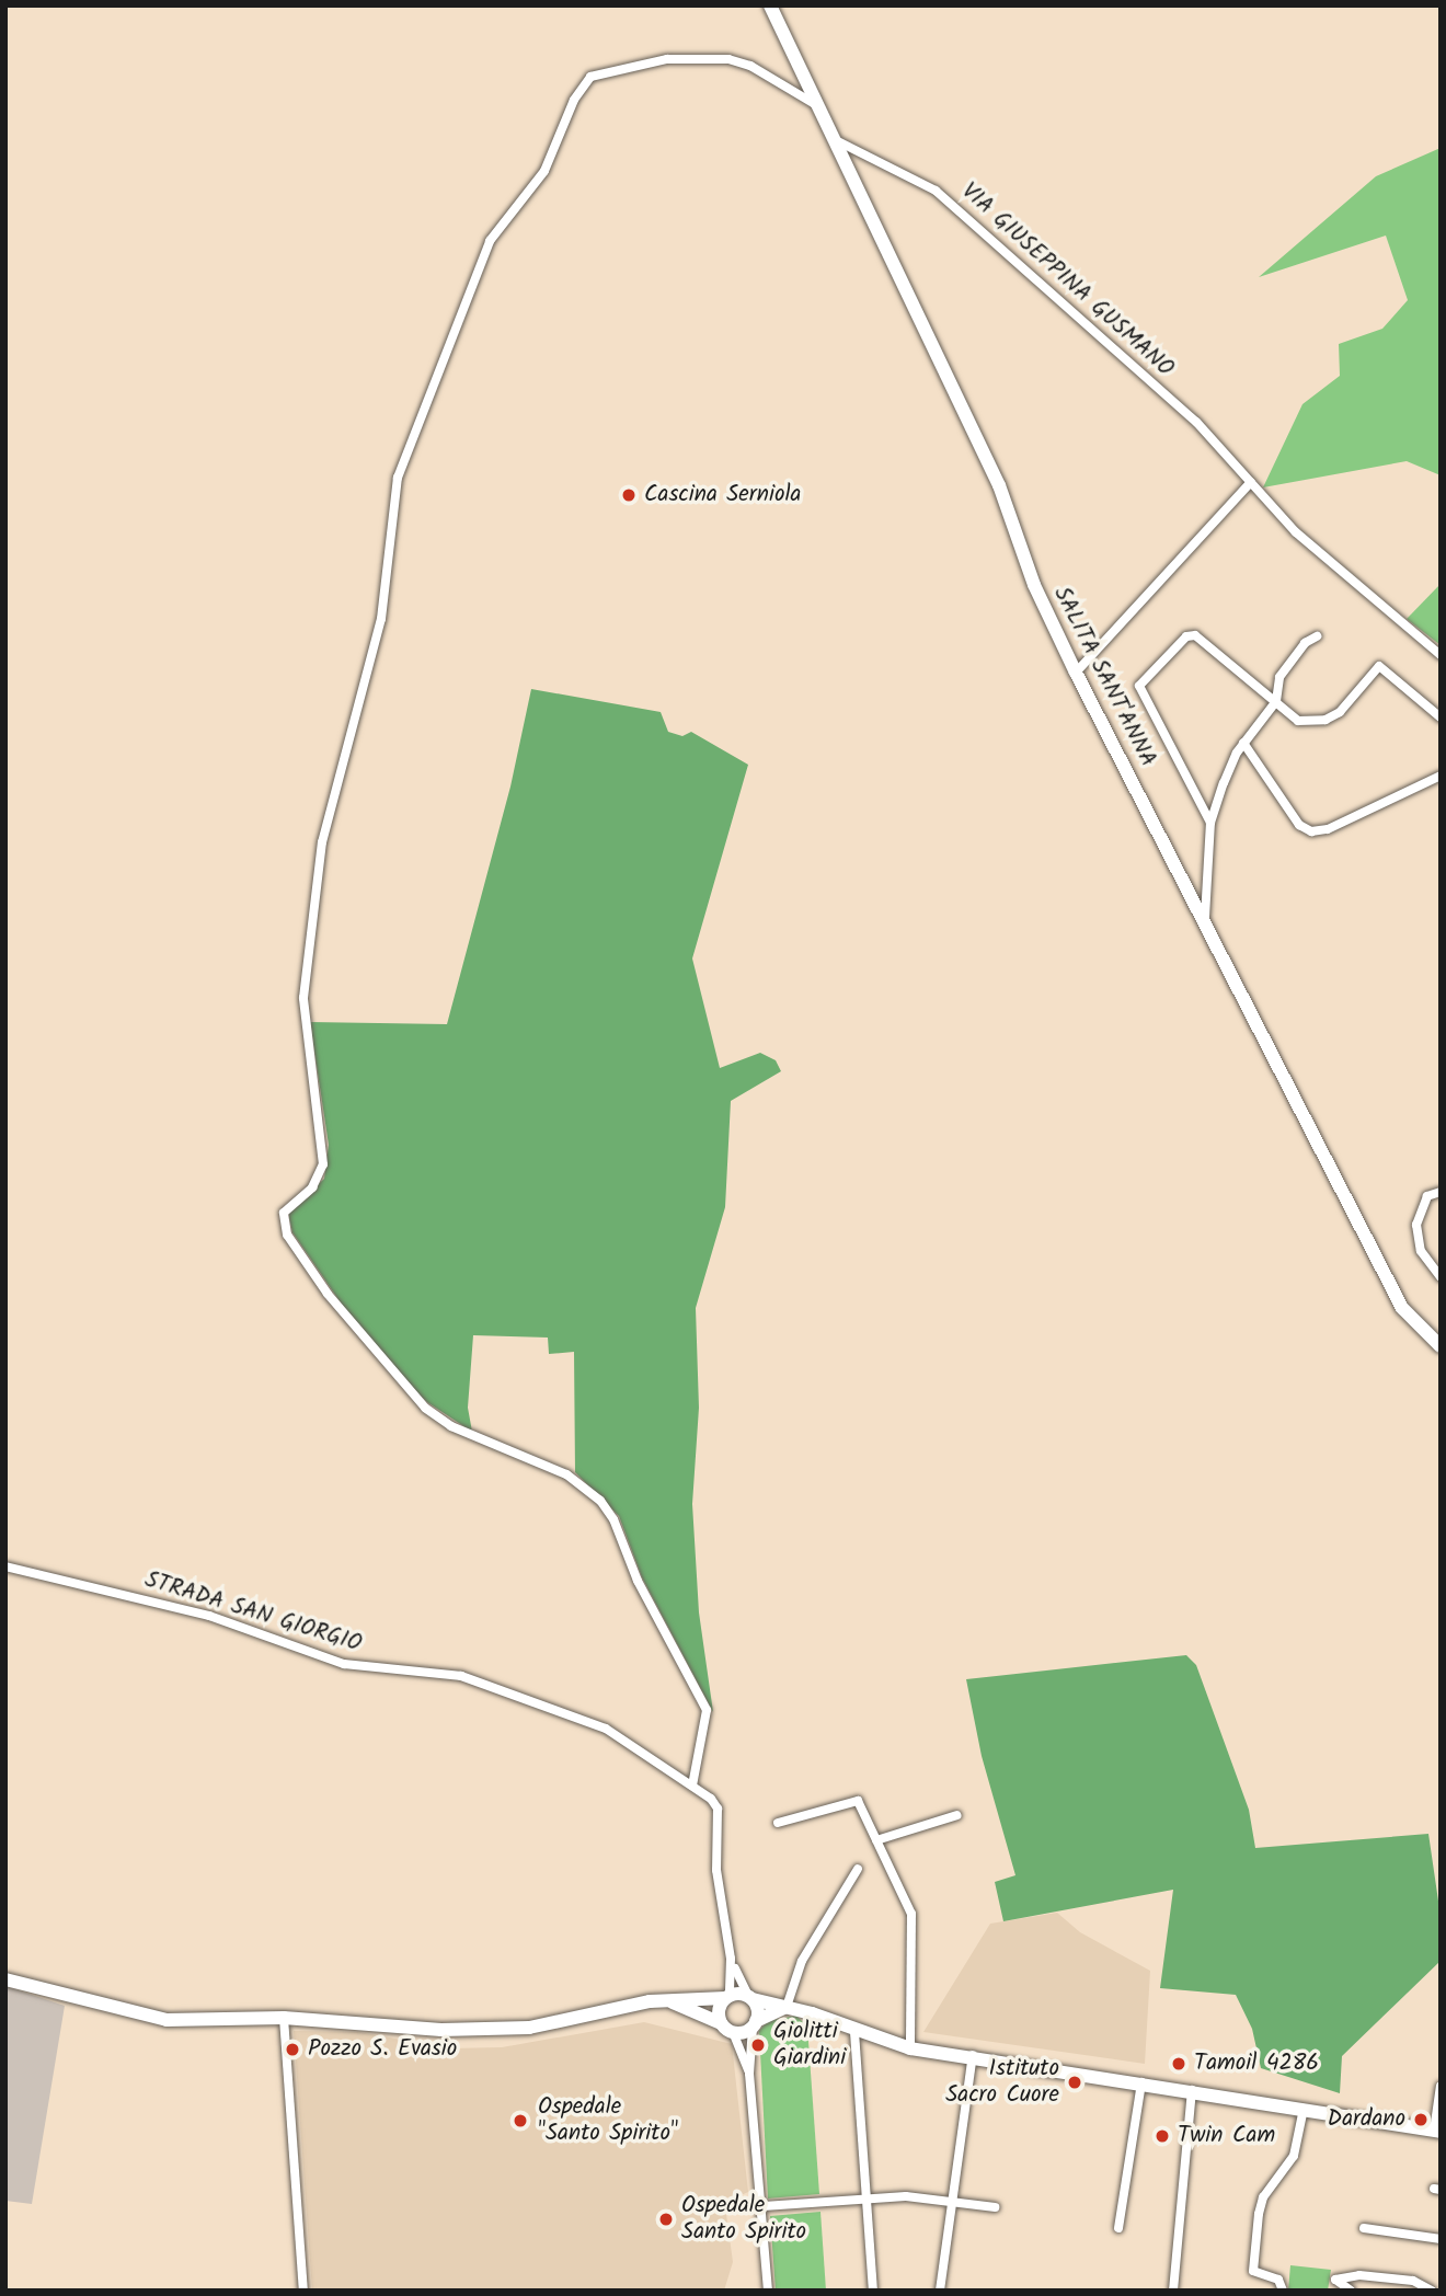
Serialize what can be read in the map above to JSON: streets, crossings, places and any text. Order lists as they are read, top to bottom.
{
  "streets": {
    "street": ["VIA GIUSEPPINA GUSMANO", "SALITA SANT'ANNA", "STRADA SAN GIORGIO"]
  },
  "crossings": [
    ["VIA GIUSEPPINA GUSMANO", "SALITA SANT'ANNA"]
  ],
  "places": [
    "Cascina Serniola",
    "Giolitti Giardini",
    "Pozzo S. Evasio",
    "Tamoil 4286",
    "Istituto Sacro Cuore",
    "Dardano",
    "Ospedale \"Santo Spirito\"",
    "Twin Cam",
    "Ospedale Santo Spirito"
  ]
}
